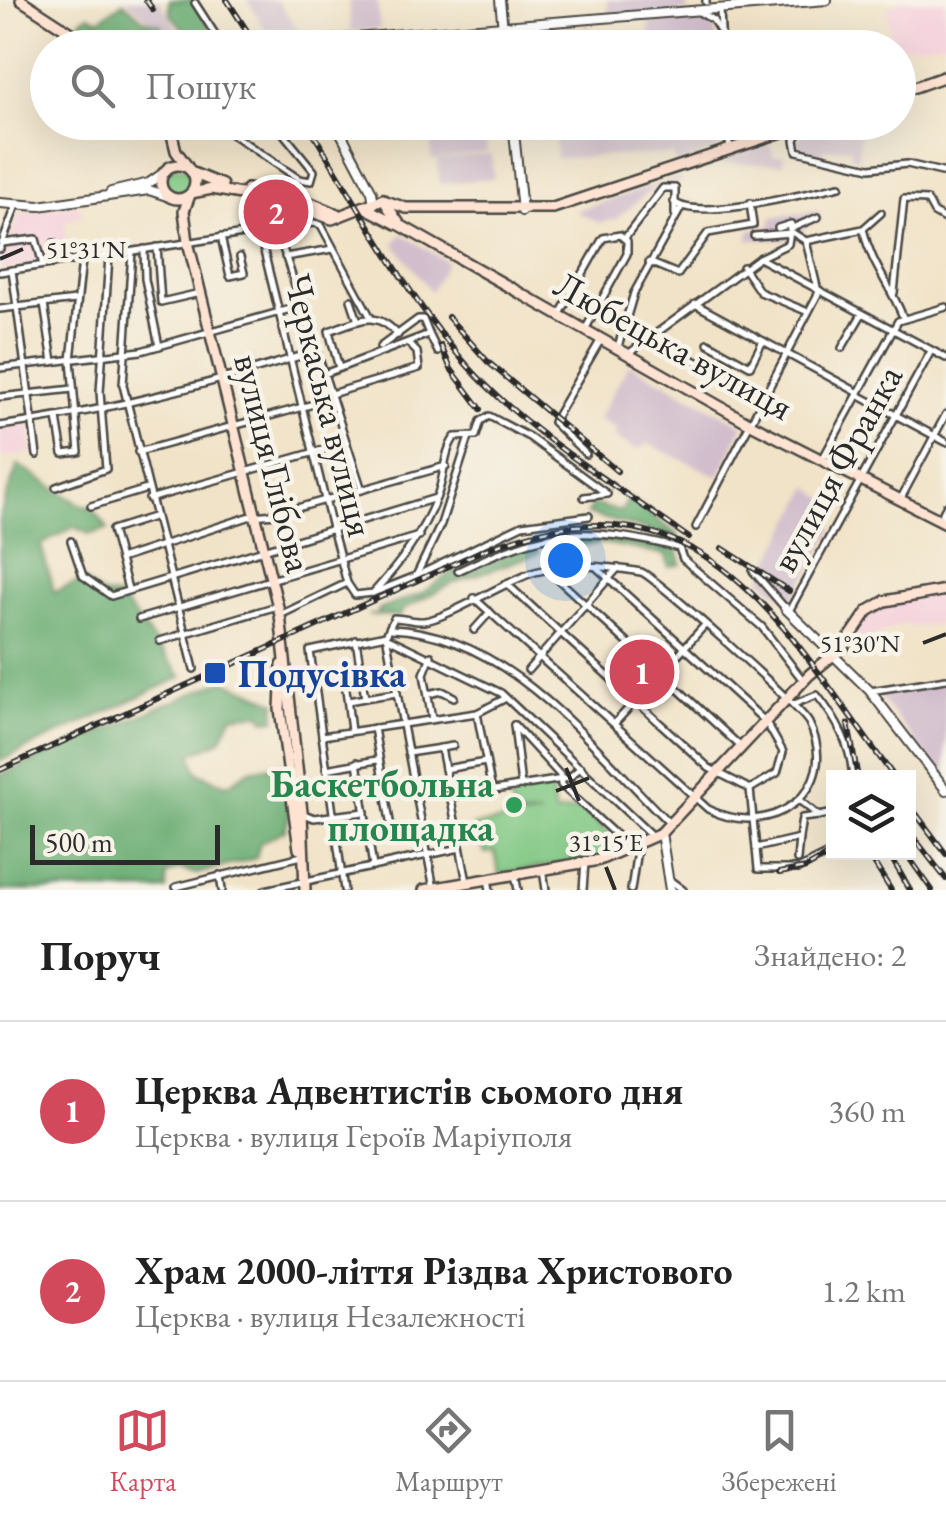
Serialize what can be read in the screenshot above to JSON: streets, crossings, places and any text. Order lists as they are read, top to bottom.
{
  "streets": {
    "main road": ["Любецька вулиця", "вулиця Глібова"],
    "street": ["Черкаська вулиця", "вулиця Франка"]
  },
  "crossings": [
    ["Любецька вулиця", "вулиця Франка"]
  ],
  "places": {
    "transit": ["Подусівка"],
    "other": ["Баскетбольна площадка"]
  },
  "scale_bar": "500 m",
  "page": {
    "search": "Пошук",
    "pins": ["2", "1"],
    "scale": "500 m",
    "heading": ["Поруч", "Знайдено: 2"],
    "list": [
      {
        "mark": "1",
        "name": "Церква Адвентистів сьомого дня",
        "note": "Церква · вулиця Героїв Маріуполя",
        "value": "360 m"
      },
      {
        "mark": "2",
        "name": "Храм 2000-ліття Різдва Христового",
        "note": "Церква · вулиця Незалежності",
        "value": "1.2 km"
      }
    ],
    "nav": ["Карта", "Маршрут", "Збережені"]
  },
  "coordinates": ["51°31'N", "51°30'N", "31°15'E"]
}
